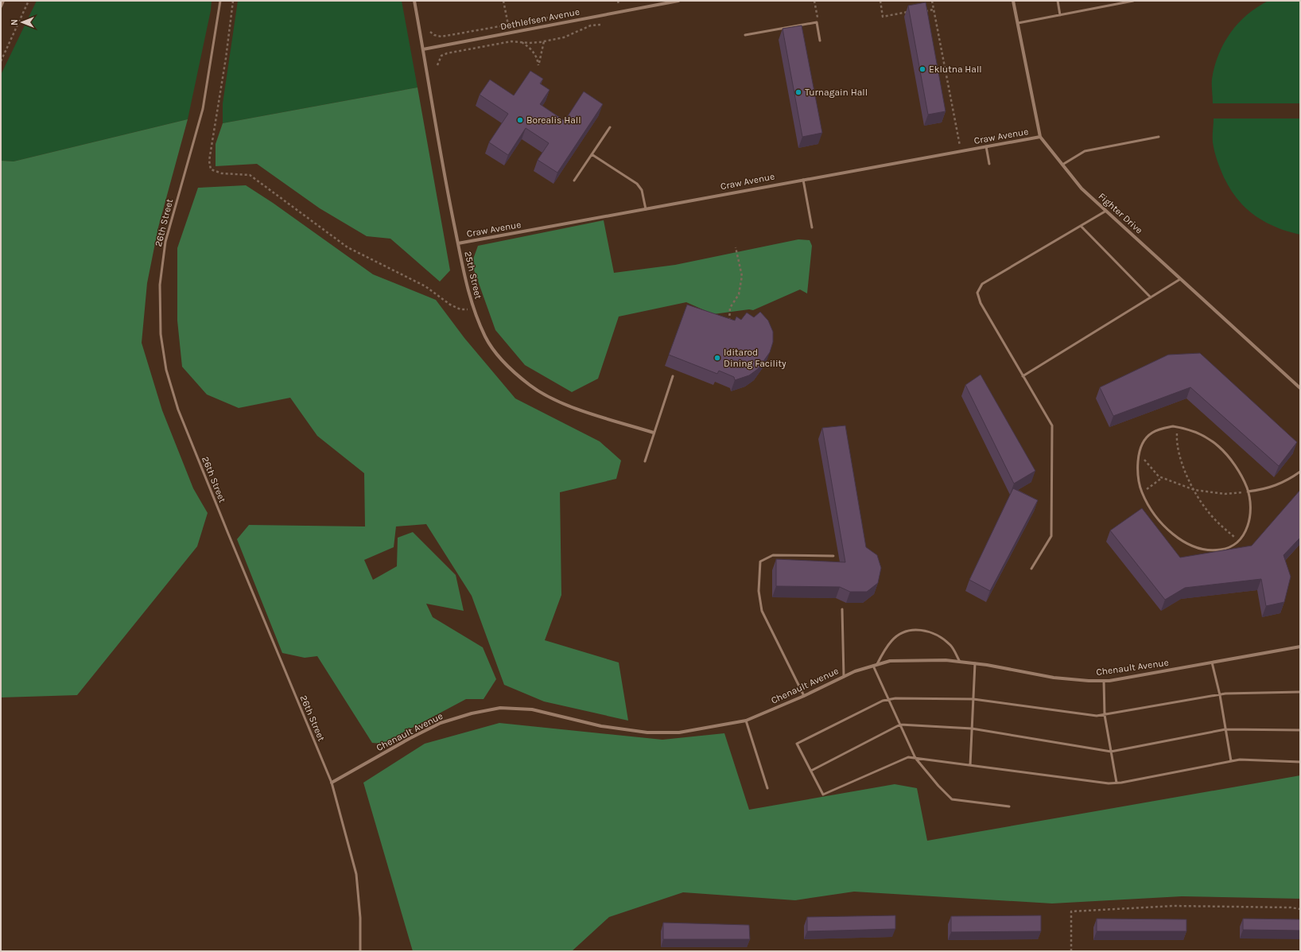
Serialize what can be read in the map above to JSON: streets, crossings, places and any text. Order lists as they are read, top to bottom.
{
  "streets": {
    "street": [
      "Dethlefsen Avenue",
      "Craw Avenue",
      "Fighter Drive",
      "25th Street",
      "Chenault Avenue"
    ],
    "lane": ["26th Street"]
  },
  "crossings": [
    ["Dethlefsen Avenue", "25th Street"],
    ["Craw Avenue", "Fighter Drive"],
    ["Craw Avenue", "25th Street"],
    ["26th Street", "Chenault Avenue"]
  ],
  "places": [
    "Eklutna Hall",
    "Turnagain Hall",
    "Borealis Hall",
    "Iditarod Dining Facility"
  ],
  "north": "left"
}
